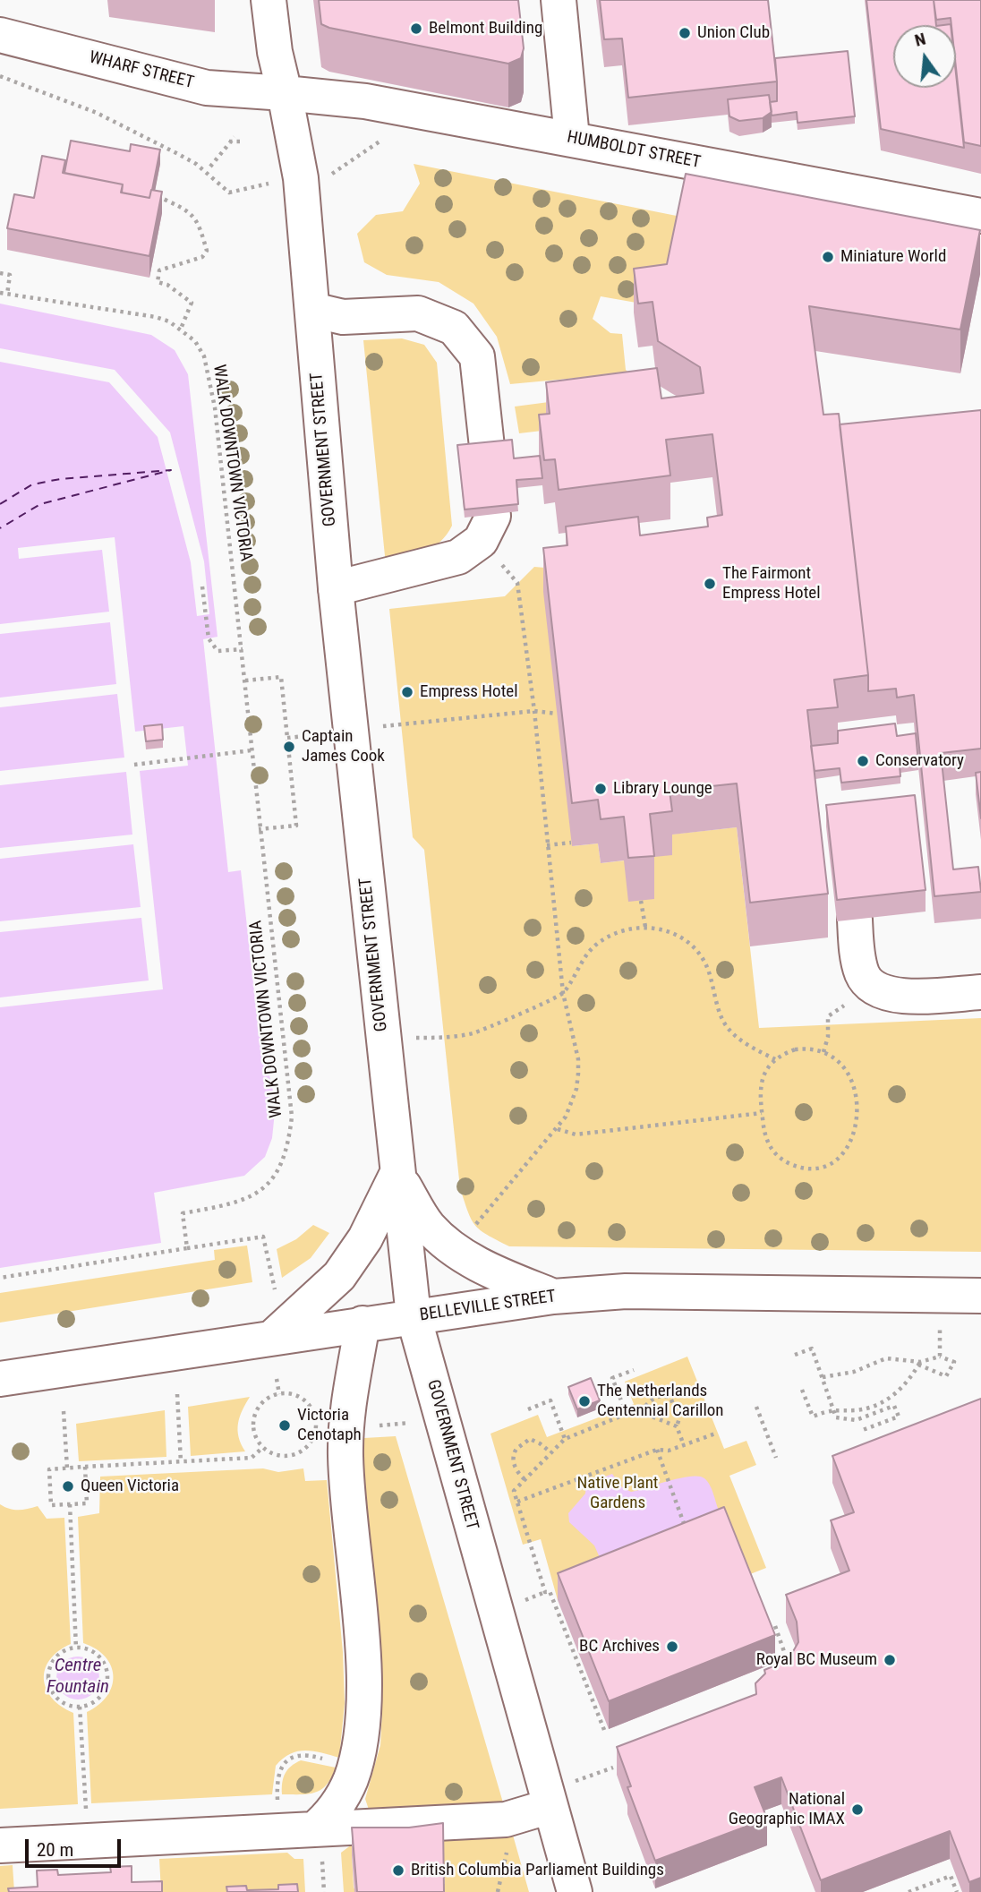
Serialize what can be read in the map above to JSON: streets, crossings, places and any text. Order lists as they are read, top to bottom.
{
  "streets": {
    "main road": [
      "WHARF STREET",
      "HUMBOLDT STREET",
      "GOVERNMENT STREET",
      "BELLEVILLE STREET"
    ],
    "path": ["WALK DOWNTOWN VICTORIA"]
  },
  "crossings": [
    ["WHARF STREET", "HUMBOLDT STREET"],
    ["WHARF STREET", "GOVERNMENT STREET"],
    ["HUMBOLDT STREET", "GOVERNMENT STREET"],
    ["GOVERNMENT STREET", "BELLEVILLE STREET"]
  ],
  "water": ["Centre Fountain"],
  "parks": ["Native Plant Gardens"],
  "places": [
    "Belmont Building",
    "Union Club",
    "Miniature World",
    "The Fairmont Empress Hotel",
    "Empress Hotel",
    "Captain James Cook",
    "Conservatory",
    "Library Lounge",
    "The Netherlands Centennial Carillon",
    "Victoria Cenotaph",
    "Queen Victoria",
    "BC Archives",
    "Royal BC Museum",
    "National Geographic IMAX",
    "British Columbia Parliament Buildings"
  ],
  "scale_bar": "20 m",
  "north": "top"
}
